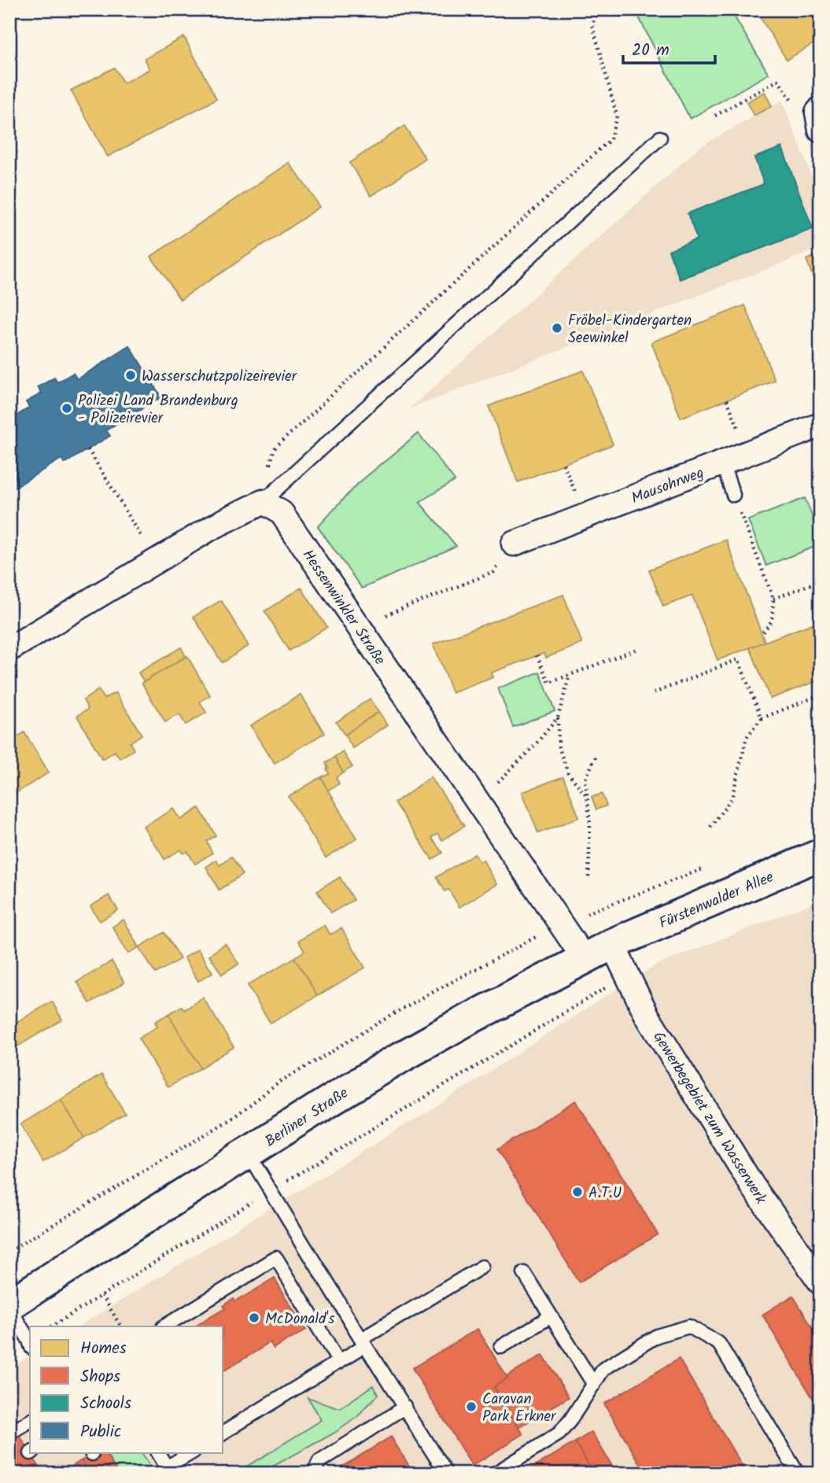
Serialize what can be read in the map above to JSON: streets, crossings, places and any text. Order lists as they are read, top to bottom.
{
  "streets": {
    "main road": ["Fürstenwalder Allee", "Berliner Straße"],
    "street": ["Mausohrweg", "Hessenwinkler Straße", "Gewerbegebiet zum Wasserwerk"]
  },
  "crossings": [
    ["Hessenwinkler Straße", "Berliner Straße"],
    ["Fürstenwalder Allee", "Berliner Straße"],
    ["Fürstenwalder Allee", "Gewerbegebiet zum Wasserwerk"],
    ["Berliner Straße", "Gewerbegebiet zum Wasserwerk"]
  ],
  "places": [
    "Fröbel-Kindergarten Seewinkel",
    "Wasserschutzpolizeirevier",
    "Polizei Land Brandenburg - Polizeirevier",
    "A.T.U",
    "McDonald's",
    "Caravan Park Erkner"
  ],
  "legend": [
    "Homes",
    "Shops",
    "Schools",
    "Public"
  ],
  "scale_bar": "20 m"
}
